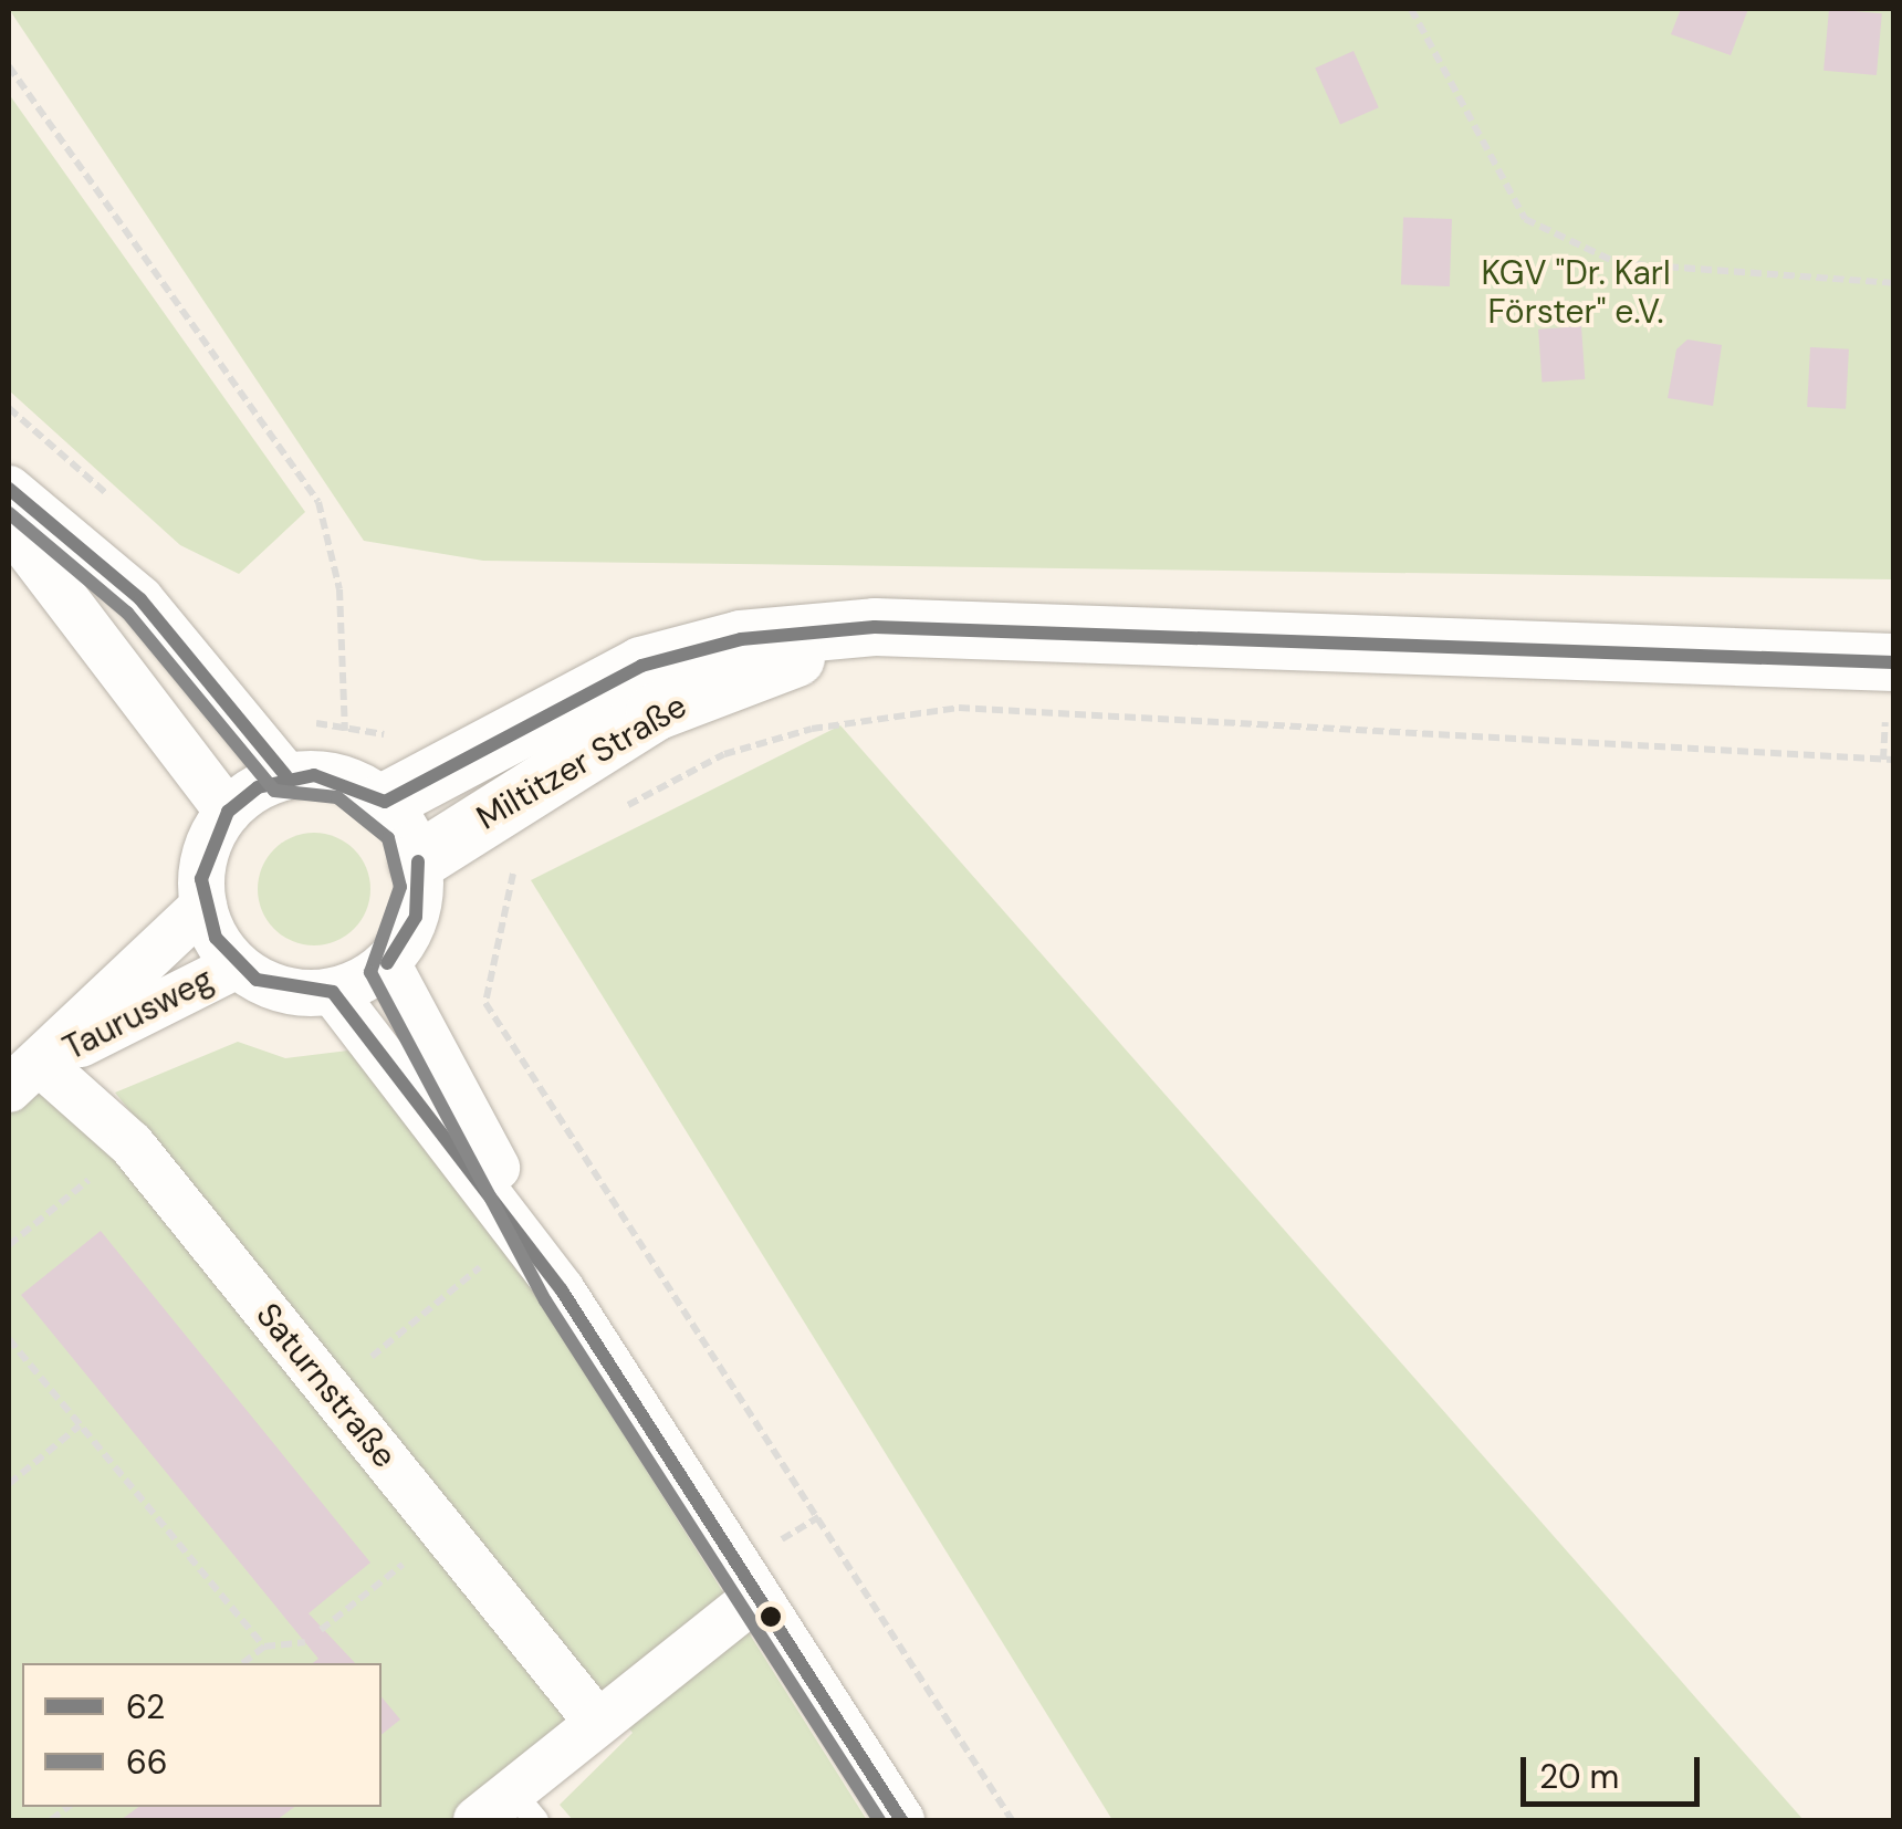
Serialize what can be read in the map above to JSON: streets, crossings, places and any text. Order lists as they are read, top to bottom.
{
  "streets": {
    "street": ["Miltitzer Straße", "Taurusweg", "Saturnstraße"]
  },
  "crossings": [
    ["Miltitzer Straße", "Taurusweg"],
    ["Taurusweg", "Saturnstraße"]
  ],
  "parks": ["KGV \"Dr. Karl Förster\" e.V."],
  "lines": ["transit line 62", "transit line 66"],
  "legend": ["62", "66"],
  "scale_bar": "20 m"
}
